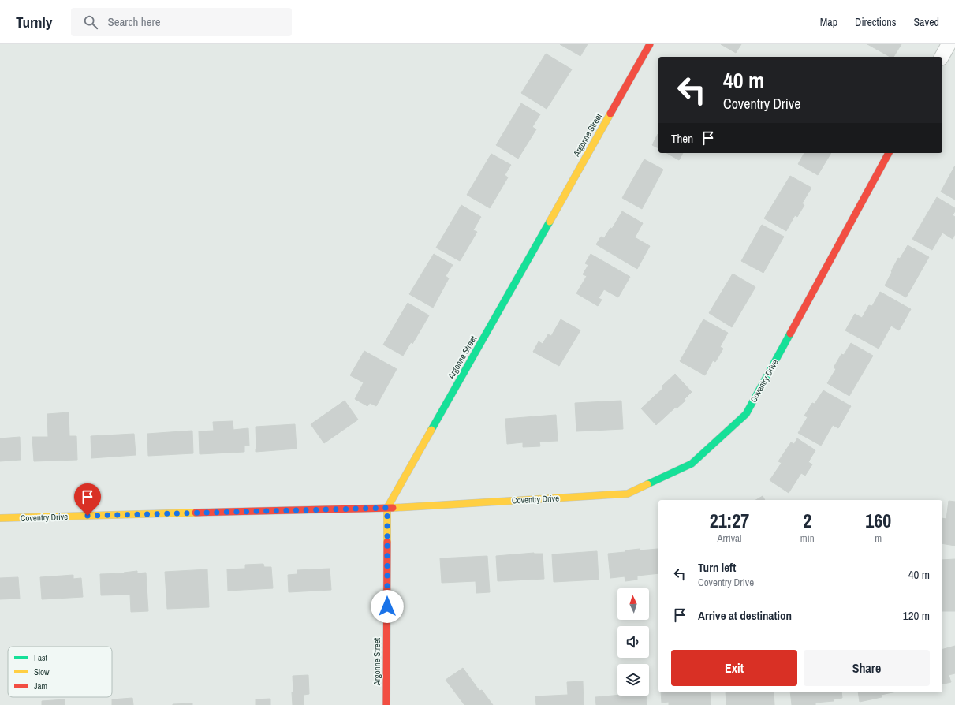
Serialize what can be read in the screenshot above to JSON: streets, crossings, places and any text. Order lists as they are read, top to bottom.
{
  "streets": {
    "street": ["Argonne Street", "Coventry Drive"]
  },
  "crossings": [
    ["Argonne Street", "Coventry Drive"]
  ],
  "legend": ["Fast", "Slow", "Jam"],
  "north": "top",
  "page": {
    "header": "Turnly",
    "search": "Search here",
    "nav": ["Map", "Directions", "Saved"],
    "turn": ["40 m", "Coventry Drive"],
    "then": "Then",
    "eta": [
      "21:27",
      "Arrival",
      "2",
      "min",
      "160",
      "m"
    ],
    "list": [
      {
        "name": "Turn left",
        "note": "Coventry Drive",
        "value": "40 m"
      },
      {
        "name": "Arrive at destination",
        "value": "120 m"
      }
    ],
    "buttons": ["Exit", "Share"]
  }
}
